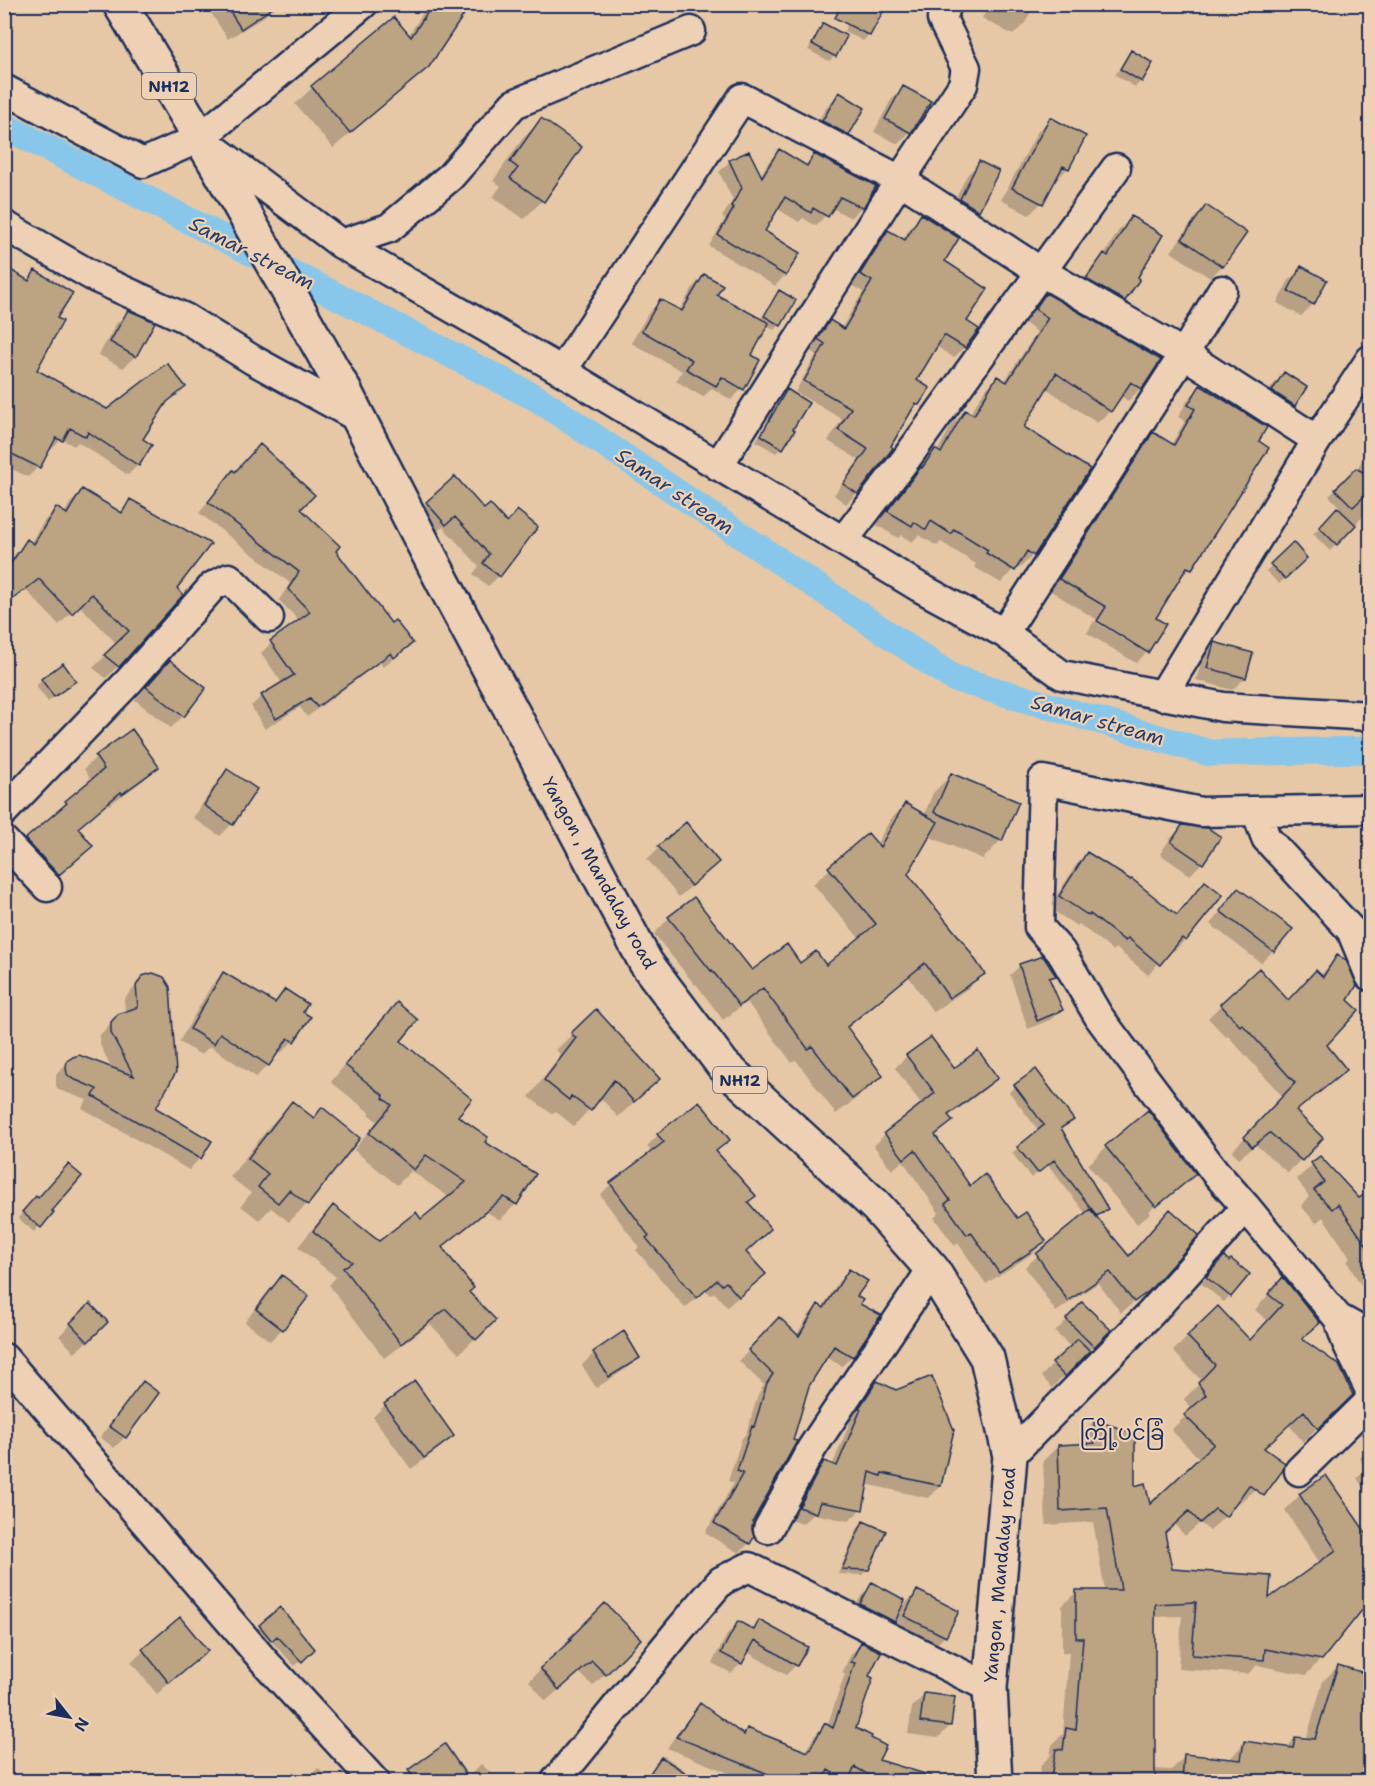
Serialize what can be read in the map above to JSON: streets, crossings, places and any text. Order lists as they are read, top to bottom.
{
  "streets": {
    "highway": ["NH12", "Yangon , Mandalay road"]
  },
  "crossings": [
    ["NH12", "Yangon , Mandalay road"]
  ],
  "districts": ["ကြို့ပင်ခြံ"],
  "water": ["Samar stream"],
  "north": "bottom right"
}
